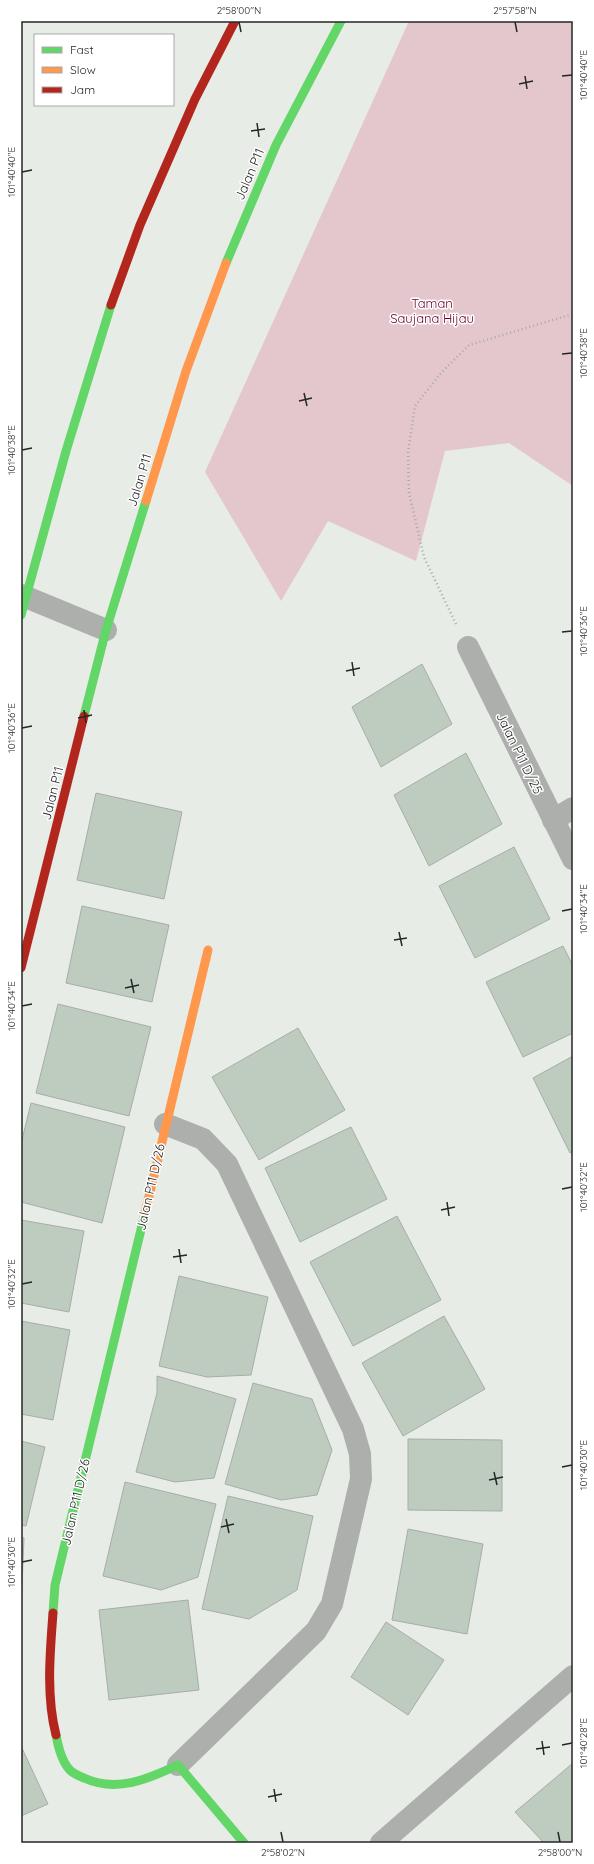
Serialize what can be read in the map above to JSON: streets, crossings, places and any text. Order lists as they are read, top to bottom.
{
  "streets": {
    "main road": ["Jalan P11", "Jalan P11 D/26"],
    "street": ["Jalan P11 D/25"]
  },
  "parks": ["Taman Saujana Hijau"],
  "legend": ["Fast", "Slow", "Jam"],
  "coordinates": [
    "2°58'00\"N",
    "2°57'58\"N",
    "101°40'40\"E",
    "101°40'38\"E",
    "101°40'36\"E",
    "101°40'34\"E",
    "101°40'32\"E",
    "101°40'30\"E",
    "101°40'28\"E",
    "2°58'02\"N"
  ]
}
